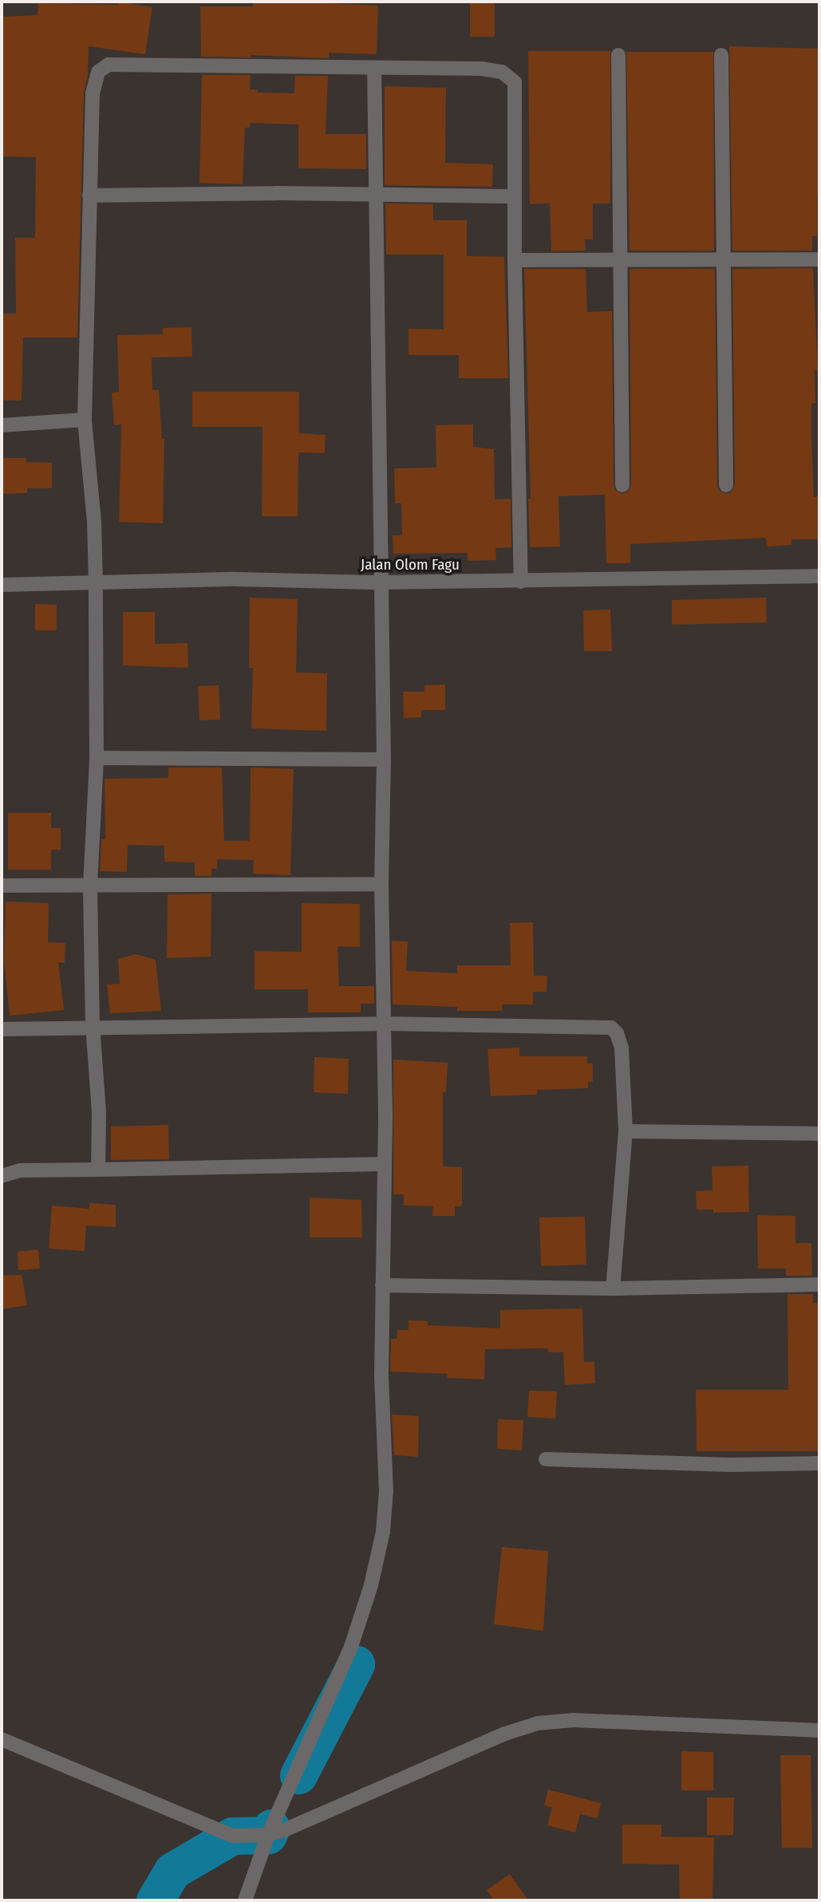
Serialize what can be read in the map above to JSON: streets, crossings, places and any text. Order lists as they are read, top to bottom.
{
  "streets": {
    "street": ["Jalan Olom Fagu"]
  }
}
